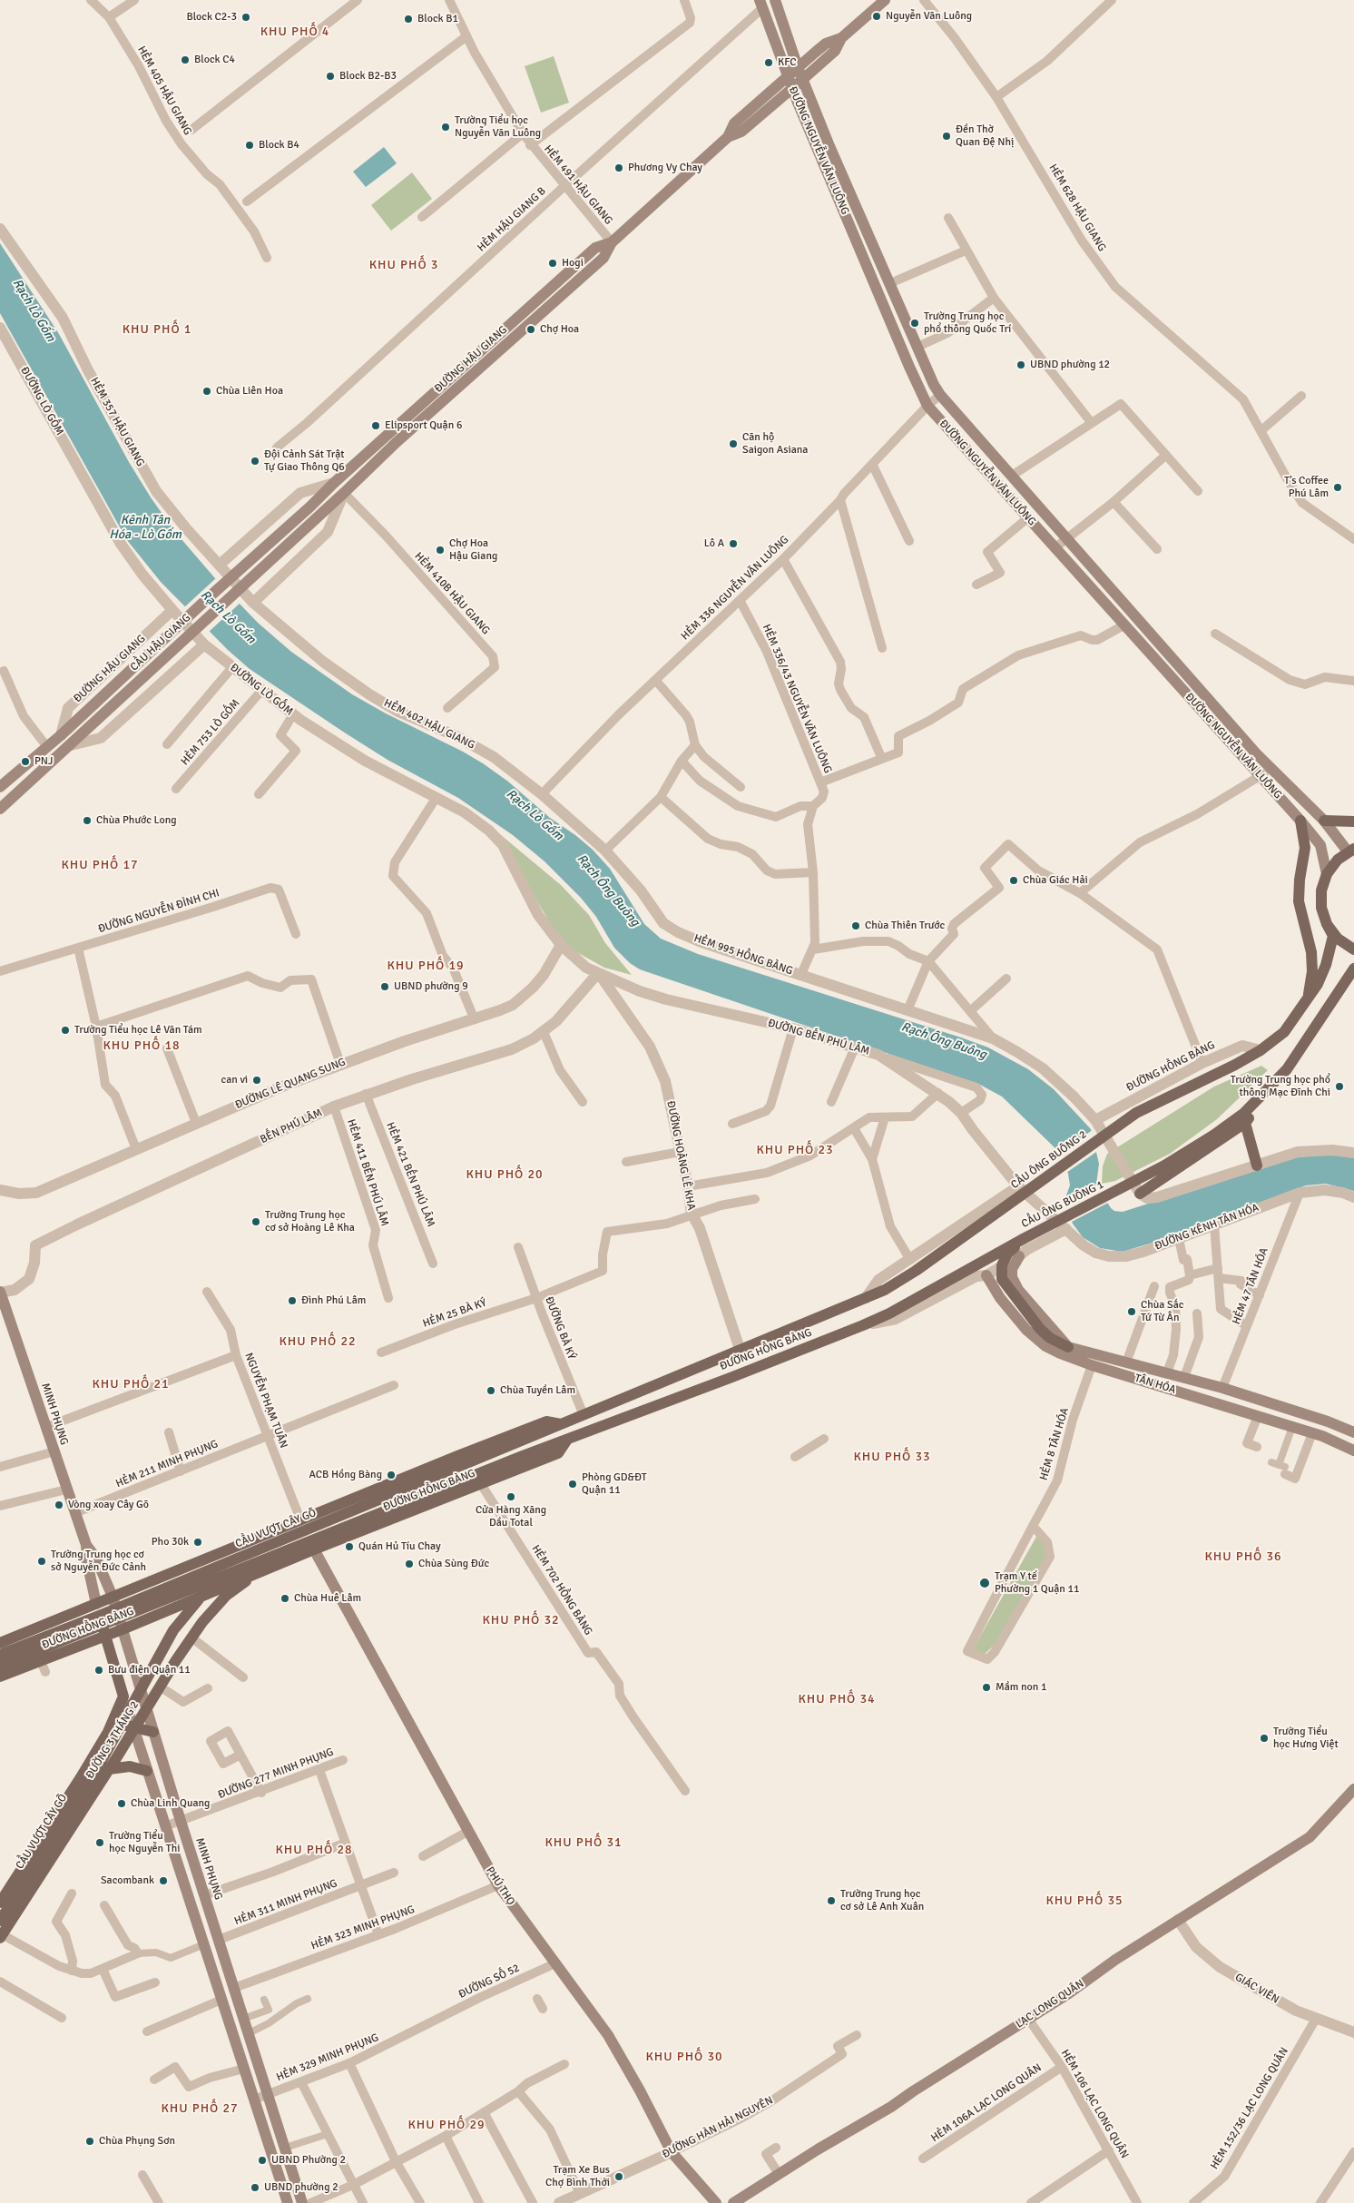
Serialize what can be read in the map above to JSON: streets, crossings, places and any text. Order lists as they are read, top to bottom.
{
  "streets": {
    "main road": [
      "ĐƯỜNG NGUYỄN VĂN LUÔNG",
      "ĐƯỜNG HẬU GIANG",
      "CẦU HẬU GIANG",
      "ĐƯỜNG HỒNG BÀNG",
      "CẦU ÔNG BUÔNG 2",
      "CẦU ÔNG BUÔNG 1",
      "TÂN HÓA",
      "MINH PHỤNG",
      "CẦU VƯỢT CÂY GÕ",
      "ĐƯỜNG 3 THÁNG 2",
      "PHÚ THỌ",
      "LẠC LONG QUÂN"
    ],
    "street": [
      "HẺM 405 HẬU GIANG",
      "HẺM 491 HẬU GIANG",
      "HẺM 628 HẬU GIANG",
      "HẺM HẬU GIANG B",
      "ĐƯỜNG LÒ GỐM",
      "HẺM 357 HẬU GIANG",
      "HẺM 336 NGUYỄN VĂN LUÔNG",
      "HẺM 410B HẬU GIANG",
      "HẺM 336/43 NGUYỄN VĂN LUÔNG",
      "HẺM 402 HẬU GIANG",
      "HẺM 753 LÒ GỐM",
      "ĐƯỜNG NGUYỄN ĐÌNH CHI",
      "HẺM 995 HỒNG BÀNG",
      "ĐƯỜNG BẾN PHÚ LÂM",
      "ĐƯỜNG LÊ QUANG SUNG",
      "BẾN PHÚ LÂM",
      "ĐƯỜNG HOÀNG LÊ KHA",
      "HẺM 411 BẾN PHÚ LÂM",
      "HẺM 421 BẾN PHÚ LÂM",
      "ĐƯỜNG KÊNH TÂN HÓA",
      "HẺM 47 TÂN HÓA",
      "HẺM 25 BÀ KÝ",
      "ĐƯỜNG BÀ KÝ",
      "NGUYỄN PHẠM TUÂN",
      "HẺM 8 TÂN HÓA",
      "HẺM 211 MINH PHỤNG",
      "HẺM 702 HỒNG BÀNG",
      "ĐƯỜNG 277 MINH PHỤNG",
      "HẺM 311 MINH PHỤNG",
      "HẺM 323 MINH PHỤNG",
      "ĐƯỜNG SỐ 52",
      "GIÁC VIÊN",
      "HẺM 329 MINH PHỤNG",
      "HẺM 106A LẠC LONG QUÂN",
      "HẺM 106 LẠC LONG QUÂN",
      "HẺM 152/36 LẠC LONG QUÂN",
      "ĐƯỜNG HÀN HẢI NGUYÊN"
    ]
  },
  "crossings": [
    ["ĐƯỜNG NGUYỄN VĂN LUÔNG", "HẺM HẬU GIANG B"],
    ["ĐƯỜNG NGUYỄN VĂN LUÔNG", "ĐƯỜNG HẬU GIANG"],
    ["ĐƯỜNG NGUYỄN VĂN LUÔNG", "HẺM 336 NGUYỄN VĂN LUÔNG"],
    ["HẺM 491 HẬU GIANG", "HẺM HẬU GIANG B"],
    ["HẺM 491 HẬU GIANG", "ĐƯỜNG HẬU GIANG"],
    ["ĐƯỜNG HẬU GIANG", "ĐƯỜNG LÒ GỐM"],
    ["ĐƯỜNG HẬU GIANG", "HẺM 357 HẬU GIANG"],
    ["ĐƯỜNG HẬU GIANG", "HẺM 410B HẬU GIANG"],
    ["ĐƯỜNG HẬU GIANG", "CẦU HẬU GIANG"],
    ["ĐƯỜNG HẬU GIANG", "HẺM 402 HẬU GIANG"],
    ["ĐƯỜNG LÒ GỐM", "HẺM 753 LÒ GỐM"],
    ["ĐƯỜNG LÒ GỐM", "ĐƯỜNG BẾN PHÚ LÂM"],
    ["ĐƯỜNG LÒ GỐM", "ĐƯỜNG LÊ QUANG SUNG"],
    ["ĐƯỜNG LÒ GỐM", "BẾN PHÚ LÂM"],
    ["ĐƯỜNG LÒ GỐM", "ĐƯỜNG HOÀNG LÊ KHA"],
    ["HẺM 357 HẬU GIANG", "HẺM 402 HẬU GIANG"],
    ["HẺM 336 NGUYỄN VĂN LUÔNG", "HẺM 336/43 NGUYỄN VĂN LUÔNG"],
    ["HẺM 336 NGUYỄN VĂN LUÔNG", "HẺM 402 HẬU GIANG"],
    ["HẺM 336 NGUYỄN VĂN LUÔNG", "HẺM 995 HỒNG BÀNG"],
    ["HẺM 402 HẬU GIANG", "HẺM 995 HỒNG BÀNG"],
    ["HẺM 995 HỒNG BÀNG", "ĐƯỜNG HỒNG BÀNG"],
    ["ĐƯỜNG BẾN PHÚ LÂM", "BẾN PHÚ LÂM"],
    ["ĐƯỜNG BẾN PHÚ LÂM", "ĐƯỜNG HOÀNG LÊ KHA"],
    ["ĐƯỜNG BẾN PHÚ LÂM", "ĐƯỜNG KÊNH TÂN HÓA"],
    ["ĐƯỜNG HỒNG BÀNG", "ĐƯỜNG HOÀNG LÊ KHA"],
    ["ĐƯỜNG HỒNG BÀNG", "CẦU ÔNG BUÔNG 2"],
    ["ĐƯỜNG HỒNG BÀNG", "CẦU ÔNG BUÔNG 1"],
    ["ĐƯỜNG HỒNG BÀNG", "ĐƯỜNG KÊNH TÂN HÓA"],
    ["ĐƯỜNG HỒNG BÀNG", "ĐƯỜNG BÀ KÝ"],
    ["ĐƯỜNG HỒNG BÀNG", "TÂN HÓA"],
    ["ĐƯỜNG HỒNG BÀNG", "NGUYỄN PHẠM TUÂN"],
    ["ĐƯỜNG HỒNG BÀNG", "MINH PHỤNG"],
    ["ĐƯỜNG HỒNG BÀNG", "CẦU VƯỢT CÂY GÕ"],
    ["ĐƯỜNG HỒNG BÀNG", "HẺM 702 HỒNG BÀNG"],
    ["ĐƯỜNG HỒNG BÀNG", "ĐƯỜNG 3 THÁNG 2"],
    ["ĐƯỜNG HỒNG BÀNG", "PHÚ THỌ"],
    ["BẾN PHÚ LÂM", "ĐƯỜNG HOÀNG LÊ KHA"],
    ["BẾN PHÚ LÂM", "HẺM 411 BẾN PHÚ LÂM"],
    ["BẾN PHÚ LÂM", "HẺM 421 BẾN PHÚ LÂM"],
    ["BẾN PHÚ LÂM", "MINH PHỤNG"],
    ["ĐƯỜNG HOÀNG LÊ KHA", "HẺM 25 BÀ KÝ"],
    ["ĐƯỜNG KÊNH TÂN HÓA", "HẺM 47 TÂN HÓA"],
    ["HẺM 47 TÂN HÓA", "TÂN HÓA"],
    ["HẺM 25 BÀ KÝ", "ĐƯỜNG BÀ KÝ"],
    ["TÂN HÓA", "HẺM 8 TÂN HÓA"],
    ["NGUYỄN PHẠM TUÂN", "HẺM 211 MINH PHỤNG"],
    ["MINH PHỤNG", "HẺM 211 MINH PHỤNG"],
    ["MINH PHỤNG", "ĐƯỜNG 3 THÁNG 2"],
    ["MINH PHỤNG", "ĐƯỜNG 277 MINH PHỤNG"],
    ["MINH PHỤNG", "HẺM 311 MINH PHỤNG"],
    ["MINH PHỤNG", "HẺM 323 MINH PHỤNG"],
    ["MINH PHỤNG", "HẺM 329 MINH PHỤNG"],
    ["PHÚ THỌ", "HẺM 323 MINH PHỤNG"],
    ["PHÚ THỌ", "ĐƯỜNG SỐ 52"],
    ["PHÚ THỌ", "ĐƯỜNG HÀN HẢI NGUYÊN"],
    ["ĐƯỜNG SỐ 52", "HẺM 329 MINH PHỤNG"],
    ["GIÁC VIÊN", "LẠC LONG QUÂN"],
    ["GIÁC VIÊN", "HẺM 152/36 LẠC LONG QUÂN"],
    ["LẠC LONG QUÂN", "HẺM 106 LẠC LONG QUÂN"],
    ["HẺM 106A LẠC LONG QUÂN", "HẺM 106 LẠC LONG QUÂN"]
  ],
  "districts": [
    "KHU PHỐ 4",
    "KHU PHỐ 3",
    "KHU PHỐ 1",
    "KHU PHỐ 17",
    "KHU PHỐ 19",
    "KHU PHỐ 18",
    "KHU PHỐ 23",
    "KHU PHỐ 20",
    "KHU PHỐ 22",
    "KHU PHỐ 21",
    "KHU PHỐ 33",
    "KHU PHỐ 36",
    "KHU PHỐ 32",
    "KHU PHỐ 34",
    "KHU PHỐ 31",
    "KHU PHỐ 28",
    "KHU PHỐ 35",
    "KHU PHỐ 30",
    "KHU PHỐ 27",
    "KHU PHỐ 29"
  ],
  "water": ["Rạch Lò Gốm", "Kênh Tân Hóa - Lò Gốm", "Rạch Ông Buông"],
  "places": [
    "Nguyễn Văn Luông",
    "Block C2-3",
    "Block B1",
    "Block C4",
    "KFC",
    "Block B2-B3",
    "Trường Tiểu học Nguyễn Văn Luông",
    "Đền Thờ Quan Đệ Nhị",
    "Block B4",
    "Phương Vy Chay",
    "Hogi",
    "Trường Trung học phổ thông Quốc Trí",
    "Chợ Hoa",
    "UBND phường 12",
    "Chùa Liên Hoa",
    "Elipsport Quận 6",
    "Căn hộ Saigon Asiana",
    "Đội Cảnh Sát Trật Tự Giao Thông Q6",
    "T’s Coffee Phú Lâm",
    "Lô A",
    "Chợ Hoa Hậu Giang",
    "PNJ",
    "Chùa Phước Long",
    "Chùa Giác Hải",
    "Chùa Thiên Trước",
    "UBND phường 9",
    "Trường Tiểu học Lê Văn Tám",
    "can vi",
    "Trường Trung học phổ thông Mạc Đĩnh Chi",
    "Trường Trung học cơ sở Hoàng Lê Kha",
    "Đình Phú Lâm",
    "Chùa Sắc Tứ Từ Ân",
    "Chùa Tuyền Lâm",
    "ACB Hồng Bàng",
    "Phòng GD&ĐT Quận 11",
    "Cửa Hàng Xăng Dầu Total",
    "Vòng xoay Cây Gõ",
    "Pho 30k",
    "Quán Hủ Tíu Chay",
    "Trường Trung học cơ sở Nguyễn Đức Cảnh",
    "Chùa Sùng Đức",
    "Trạm Y tế Phường 1 Quận 11",
    "Chùa Huê Lâm",
    "Bưu điện Quận 11",
    "Mầm non 1",
    "Trường Tiểu học Hưng Việt",
    "Chùa Linh Quang",
    "Trường Tiểu học Nguyễn Thi",
    "Sacombank",
    "Trường Trung học cơ sở Lê Anh Xuân",
    "Chùa Phụng Sơn",
    "UBND Phường 2",
    "Trạm Xe Bus Chợ Bình Thới",
    "UBND phường 2"
  ]
}
